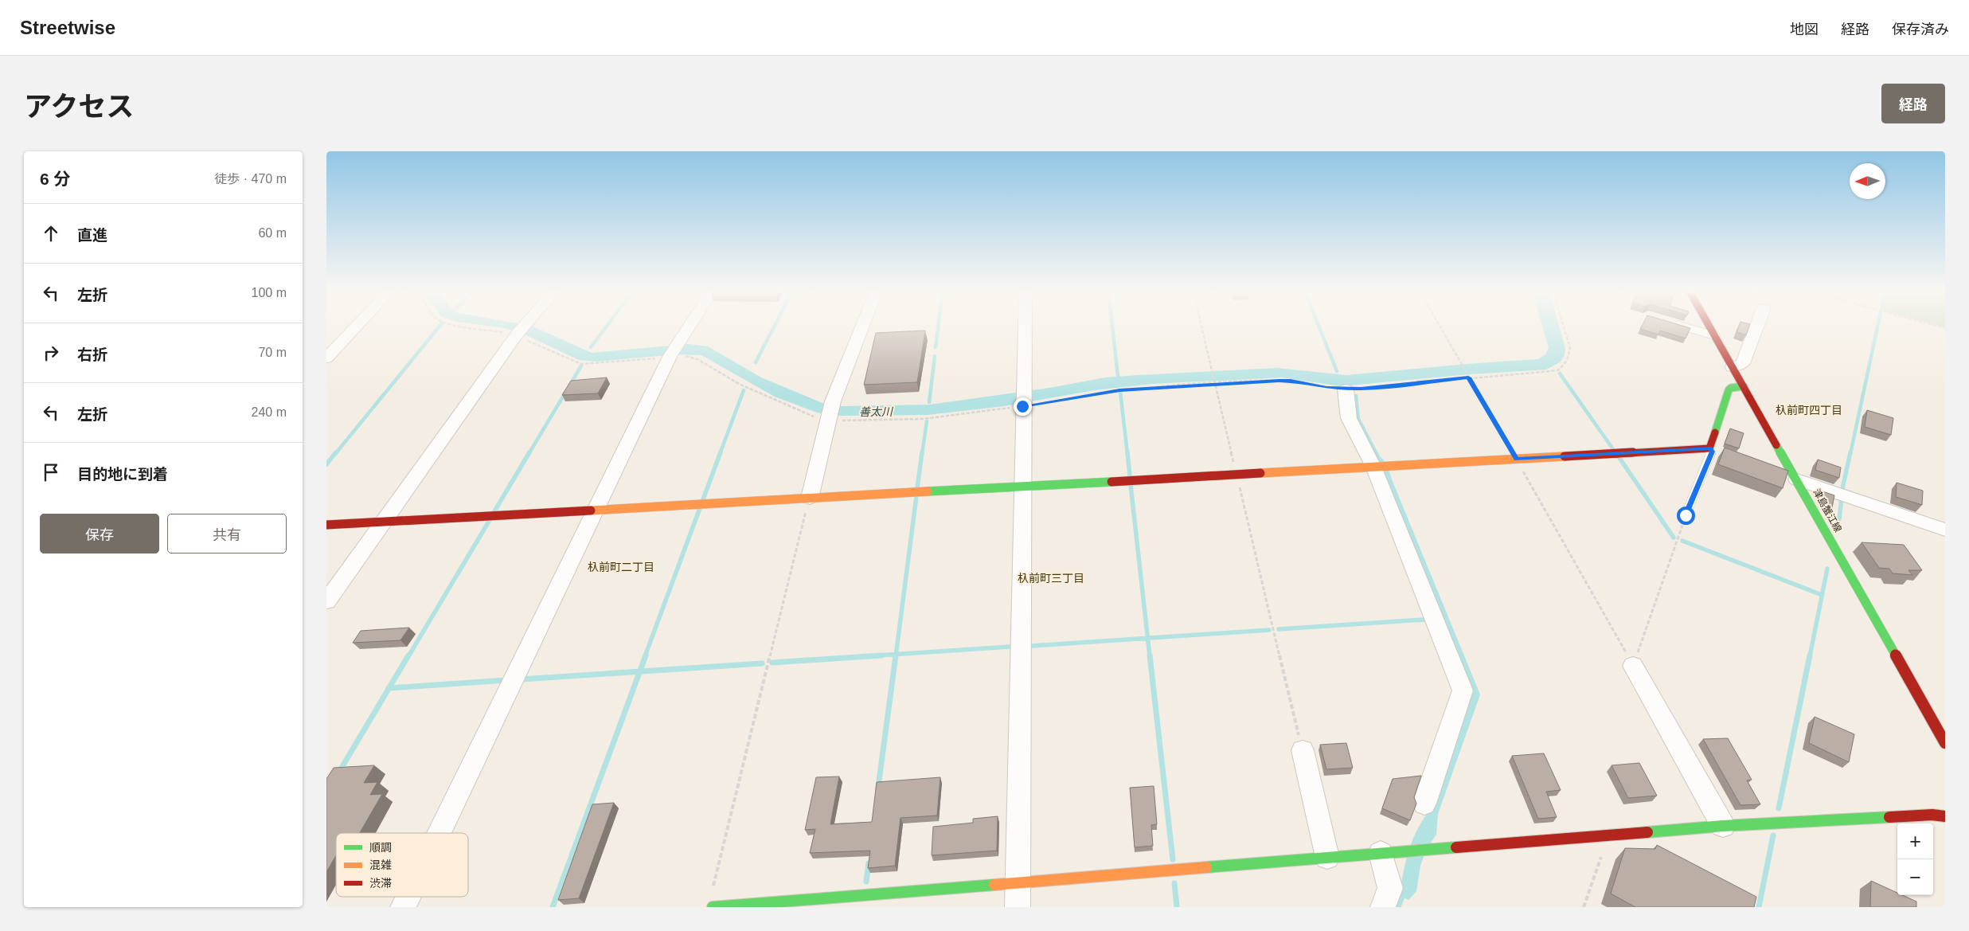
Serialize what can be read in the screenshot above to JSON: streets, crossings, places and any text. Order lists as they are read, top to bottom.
{
  "streets": {
    "street": ["津島蟹江線"]
  },
  "districts": ["杁前町四丁目", "杁前町二丁目", "杁前町三丁目"],
  "water": ["善太川"],
  "legend": ["順調", "混雑", "渋滞"],
  "north": "left",
  "page": {
    "header": "Streetwise",
    "nav": ["地図", "経路", "保存済み"],
    "title": "アクセス",
    "buttons": [
      "経路",
      ["保存", "共有"]
    ],
    "heading": ["6 分", "徒歩 · 470 m"],
    "list": [
      ["直進", "60 m"],
      ["左折", "100 m"],
      ["右折", "70 m"],
      ["左折", "240 m"],
      "目的地に到着"
    ],
    "map_buttons": ["+", "−"]
  }
}
